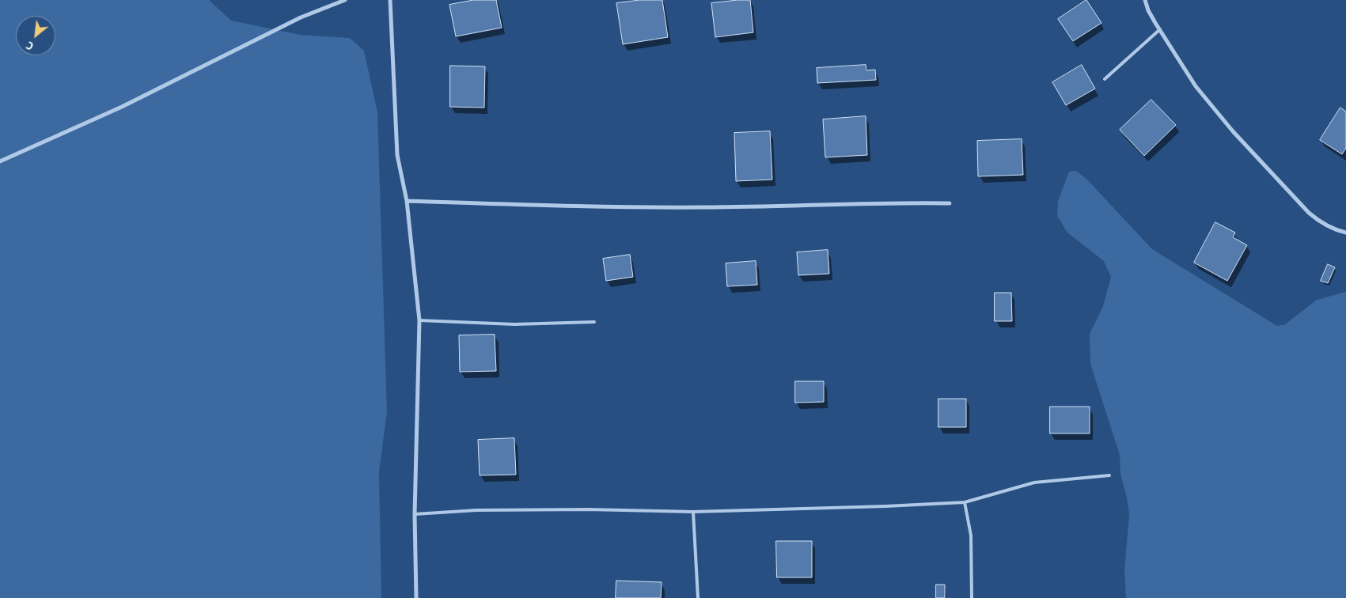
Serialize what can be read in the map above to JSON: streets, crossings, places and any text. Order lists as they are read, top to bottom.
{
  "north": "bottom left"
}
